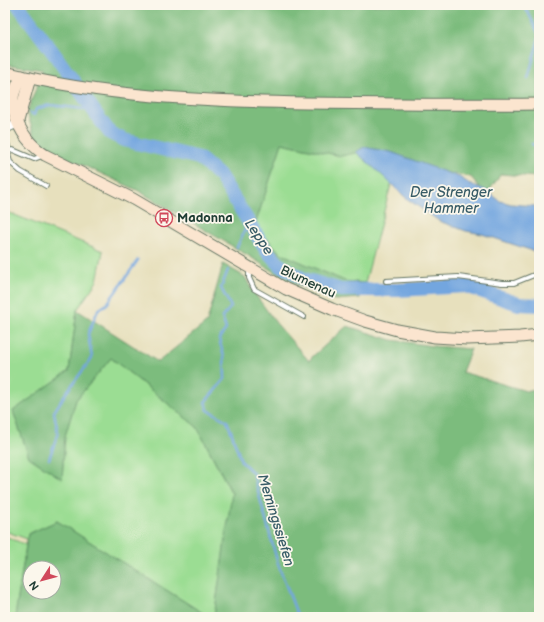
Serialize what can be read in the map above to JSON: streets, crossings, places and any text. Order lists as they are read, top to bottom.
{
  "streets": {
    "main road": ["Blumenau"]
  },
  "water": ["Der Strenger Hammer", "Leppe", "Memingssiefen"],
  "places": {
    "bus stop": ["Madonna"]
  },
  "north": "bottom left"
}
